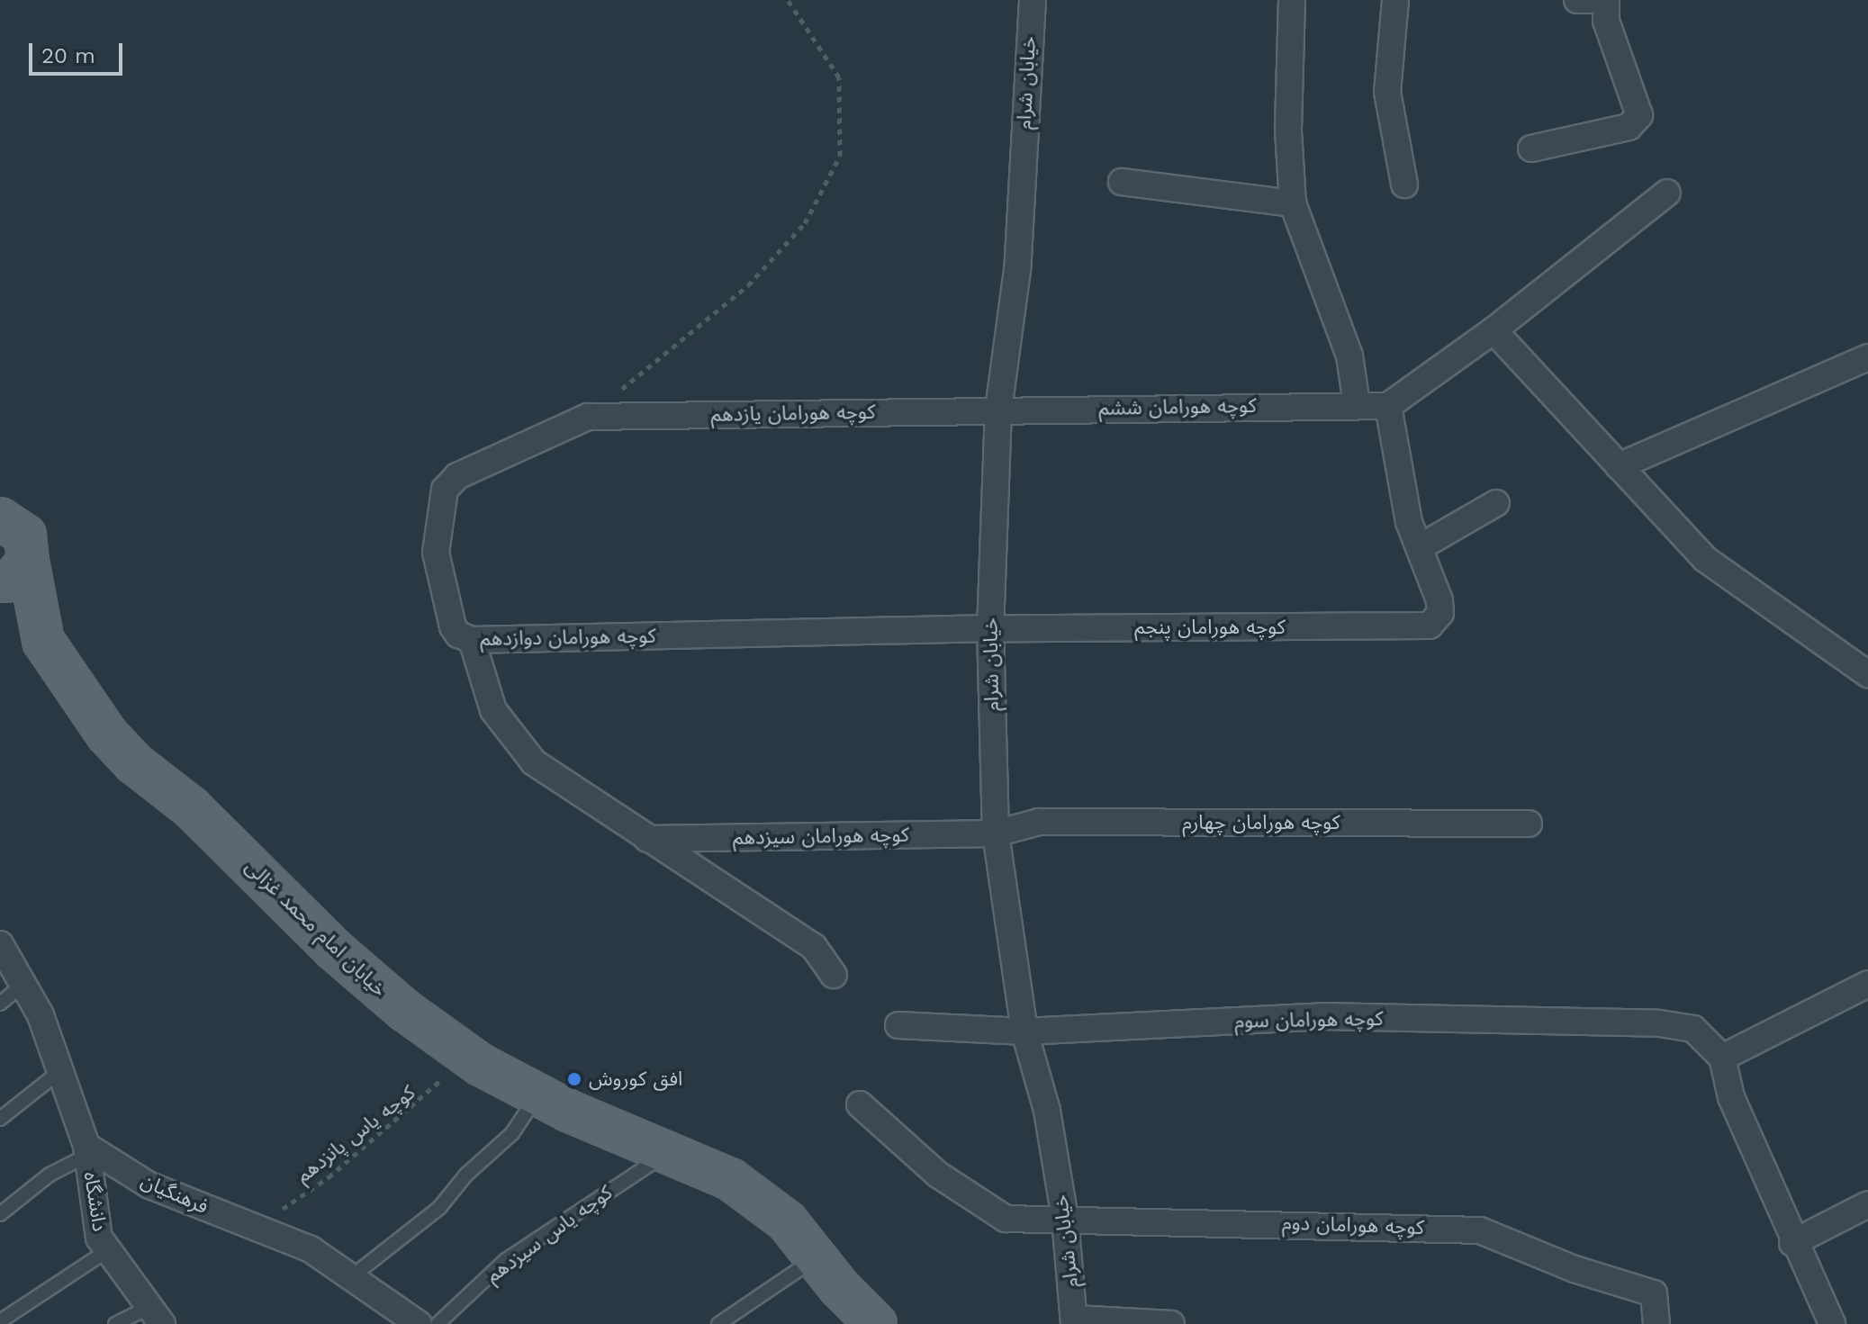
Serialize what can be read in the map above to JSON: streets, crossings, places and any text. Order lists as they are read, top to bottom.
{
  "streets": {
    "main road": ["خیابان امام محمد غزالی"],
    "street": [
      "خیابان شرام",
      "کوچه هورامان ششم",
      "کوچه هورامان يازدهم",
      "کوچه هورامان پنجم",
      "کوچه هورامان دوازدهم",
      "کوچه هورامان چهارم",
      "کوچه هورامان سيزدهم",
      "کوچه هورامان سوم",
      "فرهنگیان",
      "دانشگاه",
      "کوچه هورامان دوم"
    ],
    "lane": ["کوچه یاس سیزدهم"],
    "path": ["کوچه یاس پانزدهم"]
  },
  "crossings": [
    ["خیابان شرام", "کوچه هورامان ششم"],
    ["خیابان شرام", "کوچه هورامان يازدهم"],
    ["خیابان شرام", "کوچه هورامان پنجم"],
    ["خیابان شرام", "کوچه هورامان دوازدهم"],
    ["خیابان شرام", "کوچه هورامان چهارم"],
    ["خیابان شرام", "کوچه هورامان سيزدهم"],
    ["خیابان شرام", "کوچه هورامان سوم"],
    ["خیابان شرام", "کوچه هورامان دوم"],
    ["کوچه هورامان ششم", "کوچه هورامان يازدهم"],
    ["کوچه هورامان يازدهم", "کوچه هورامان دوازدهم"],
    ["کوچه هورامان پنجم", "کوچه هورامان دوازدهم"],
    ["کوچه هورامان چهارم", "کوچه هورامان سيزدهم"],
    ["خیابان امام محمد غزالی", "کوچه یاس پانزدهم"],
    ["خیابان امام محمد غزالی", "کوچه یاس سیزدهم"],
    ["کوچه یاس پانزدهم", "فرهنگیان"],
    ["فرهنگیان", "دانشگاه"]
  ],
  "places": ["افق کوروش"],
  "scale_bar": "20 m"
}
